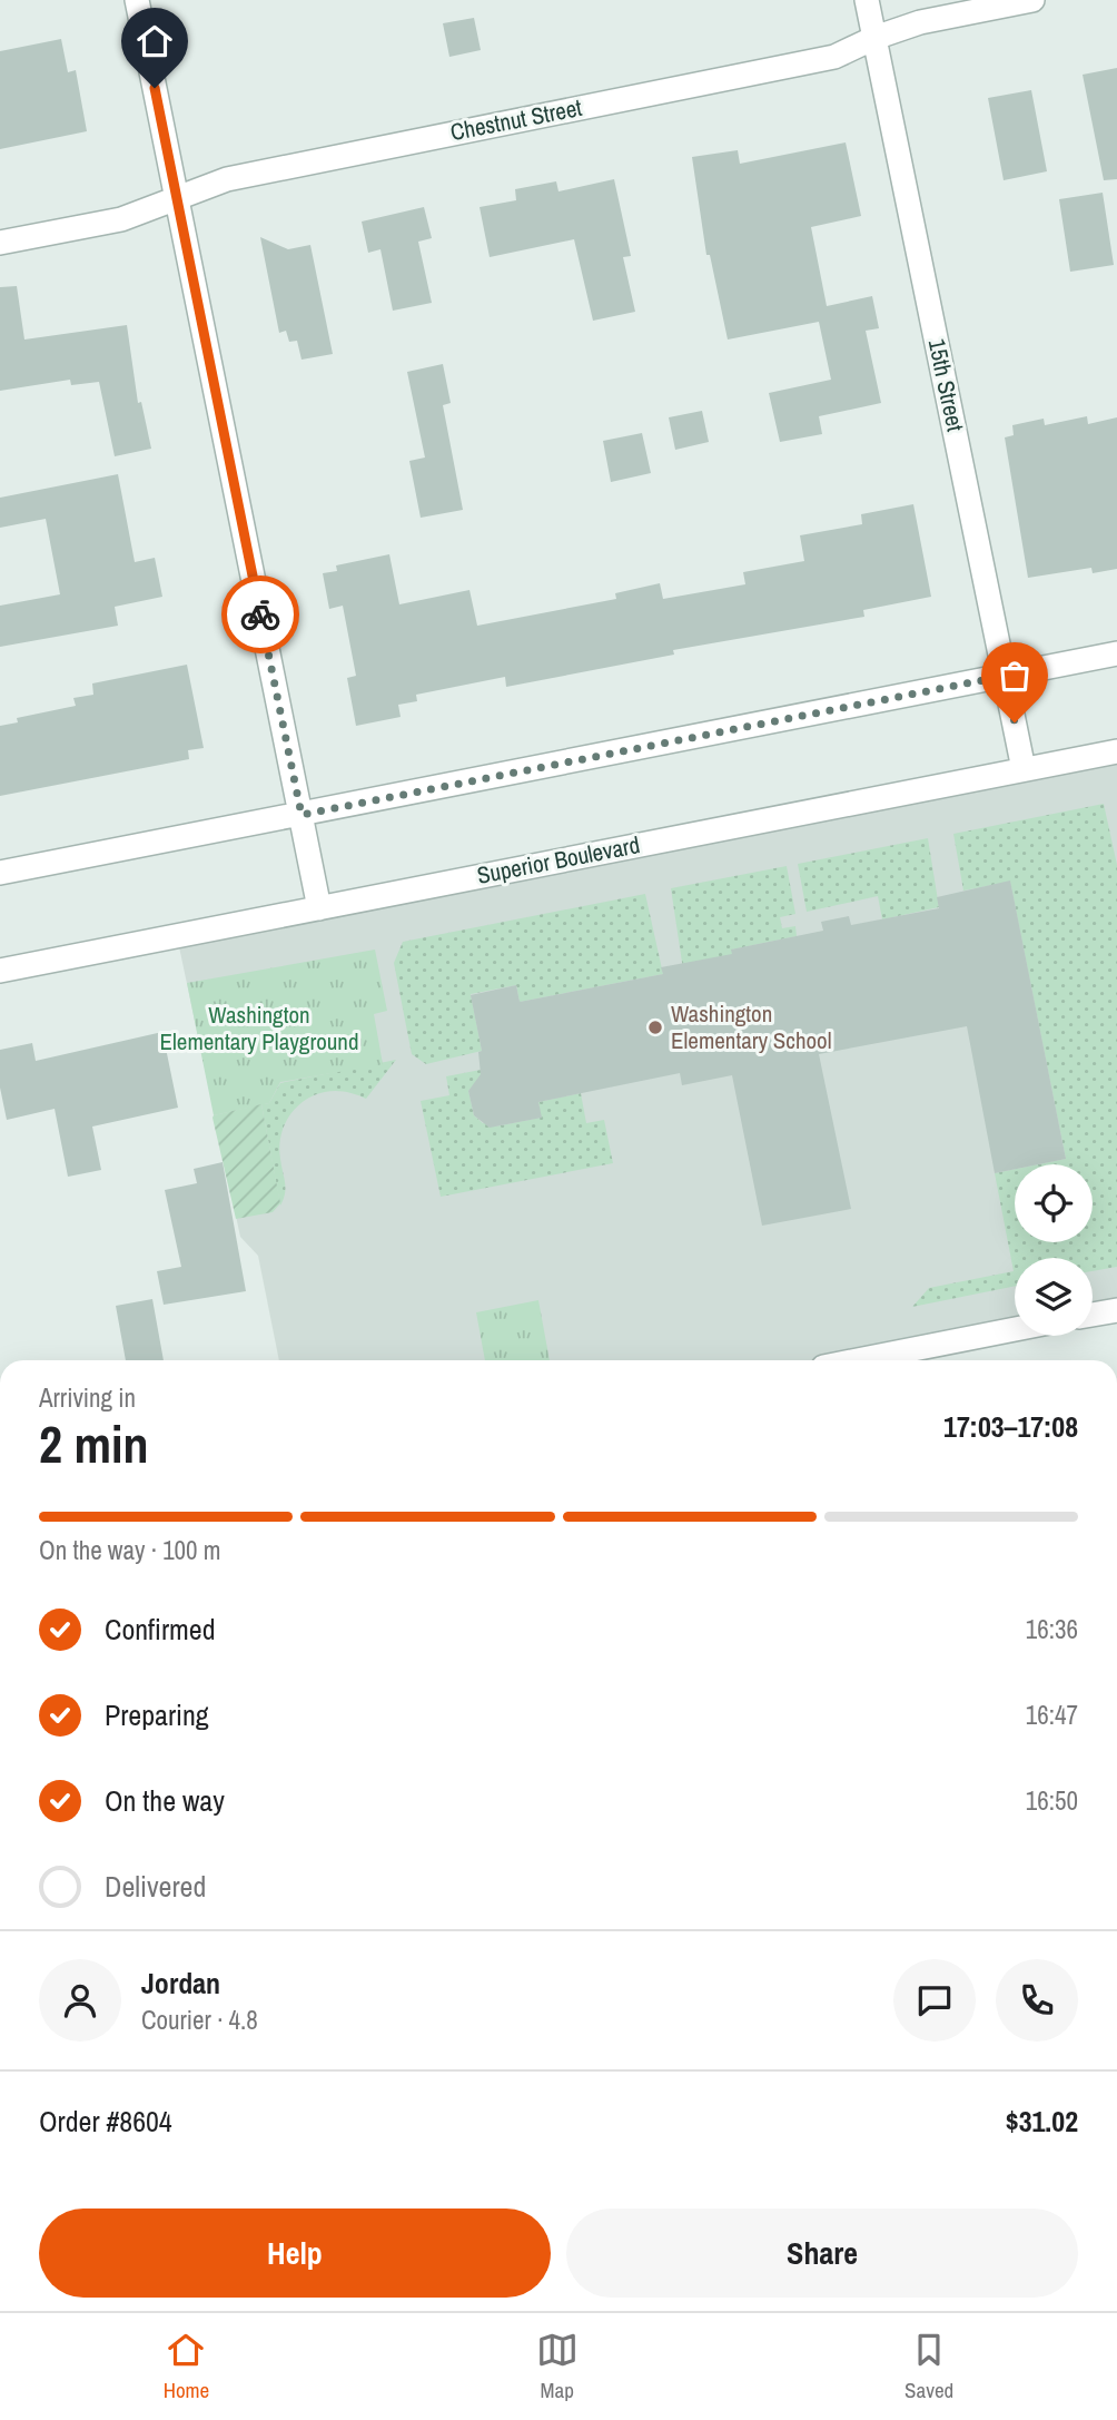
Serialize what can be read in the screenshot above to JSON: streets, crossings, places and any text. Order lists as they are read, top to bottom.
{
  "streets": {
    "street": ["Chestnut Street", "15th Street", "Superior Boulevard"]
  },
  "crossings": [
    ["Chestnut Street", "15th Street"],
    ["15th Street", "Superior Boulevard"]
  ],
  "parks": ["Washington Elementary Playground"],
  "places": ["Washington Elementary School"],
  "page": {
    "heading": ["2 min", "Arriving in", "17:03–17:08"],
    "panel": [
      "Jordan",
      "Courier · 4.8",
      "Order #8604",
      "$31.02"
    ],
    "bar": "On the way · 100 m",
    "list": [
      ["Confirmed", "16:36"],
      ["Preparing", "16:47"],
      ["On the way", "16:50"],
      "Delivered"
    ],
    "buttons": ["Help", "Share"],
    "tabs": ["Home", "Map", "Saved"]
  }
}
